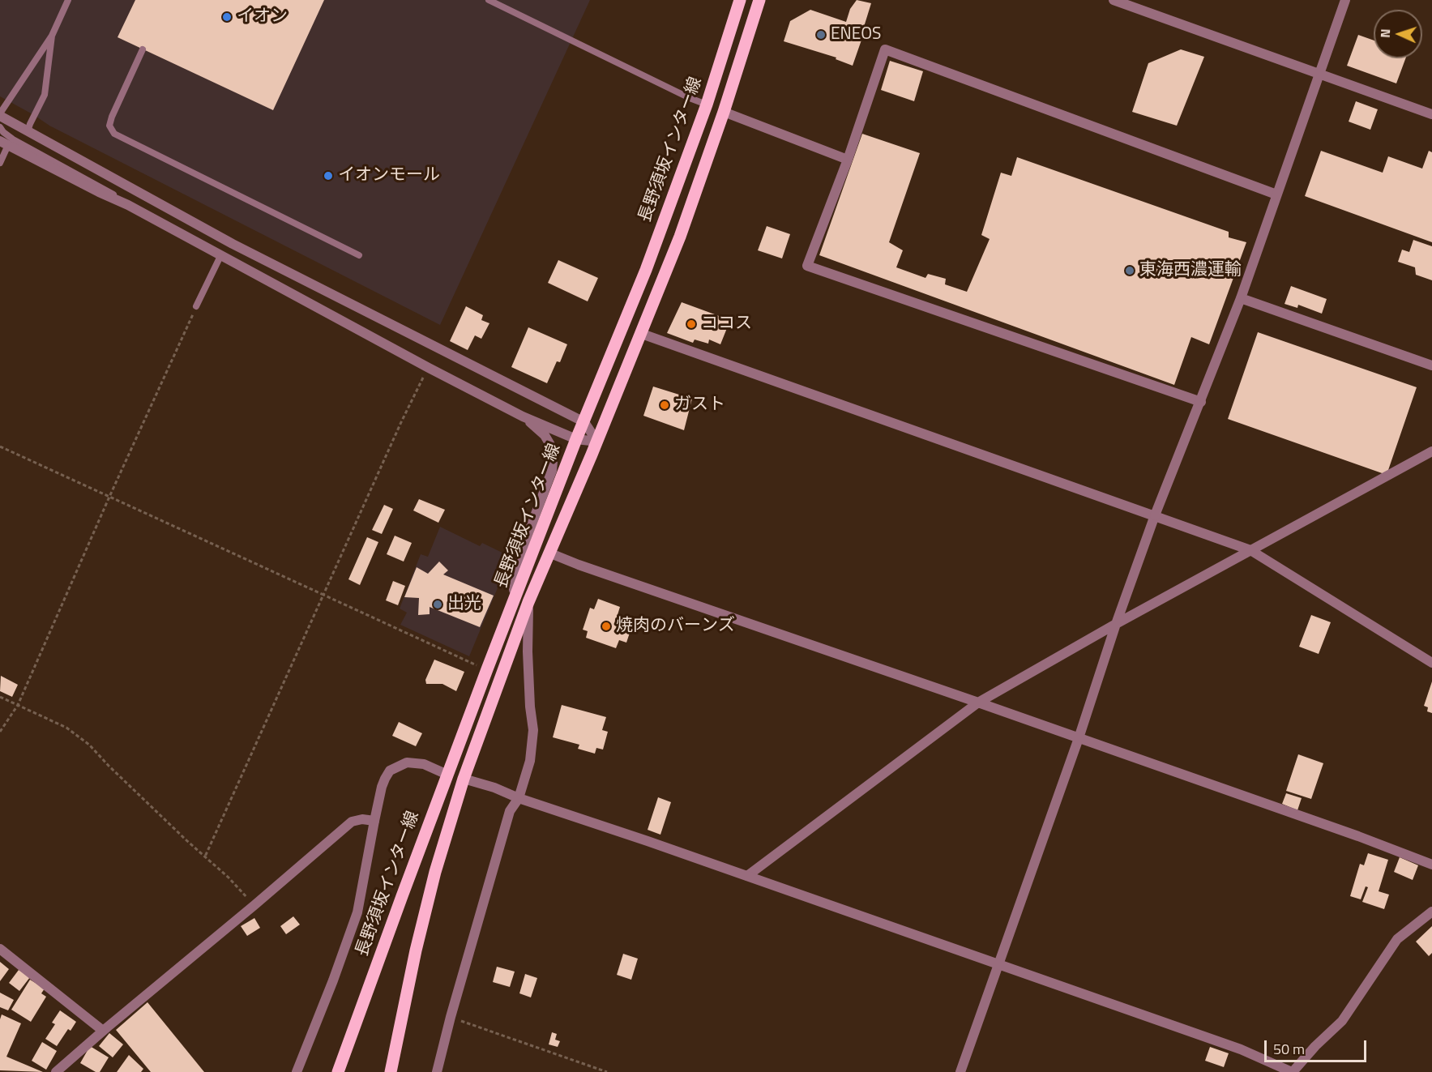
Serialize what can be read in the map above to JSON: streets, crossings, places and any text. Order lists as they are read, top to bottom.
{
  "streets": {
    "main road": ["長野須坂インター線"]
  },
  "places": [
    "イオン",
    "ENEOS",
    "イオンモール",
    "東海西濃運輸",
    "ココス",
    "ガスト",
    "出光",
    "焼肉のバーンズ"
  ],
  "scale_bar": "50 m",
  "north": "left"
}
